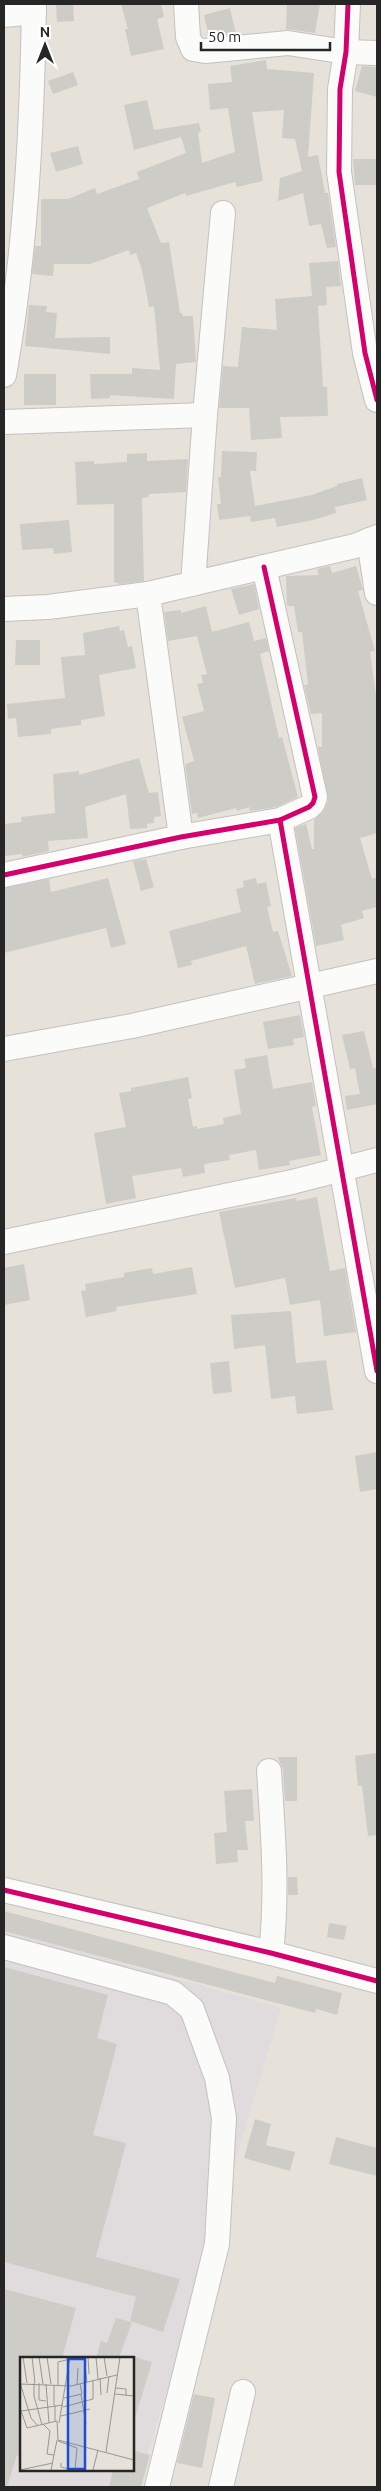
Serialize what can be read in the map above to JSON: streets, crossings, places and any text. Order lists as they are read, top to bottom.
{
  "scale_bar": "50 m",
  "north": "top"
}
